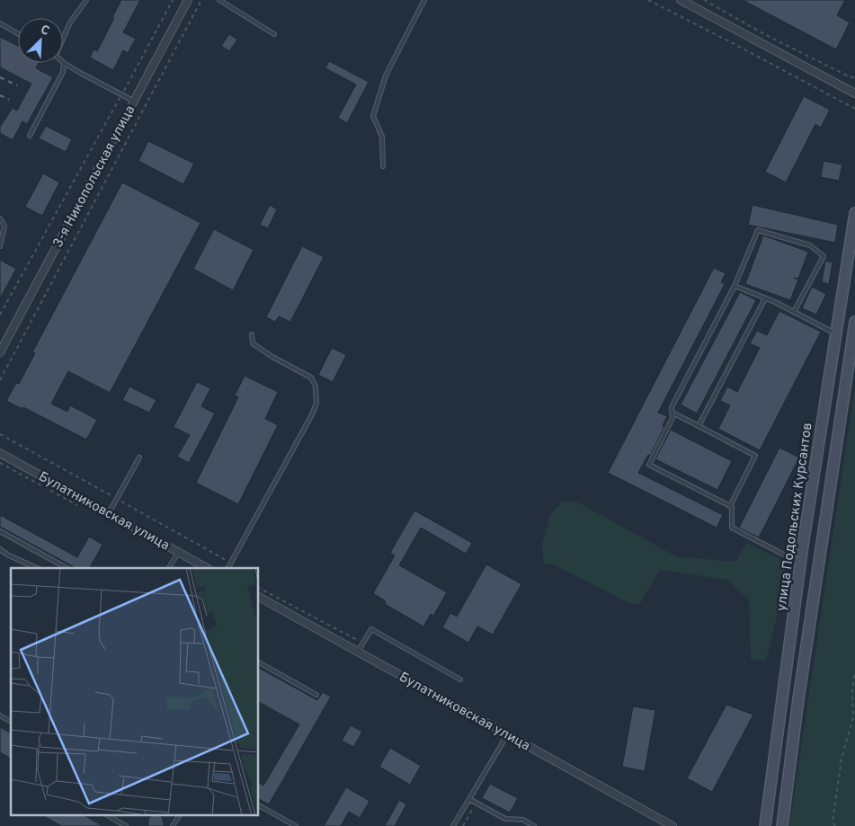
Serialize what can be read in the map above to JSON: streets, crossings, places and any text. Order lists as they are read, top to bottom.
{
  "streets": {
    "main road": ["улица Подольских Курсантов"],
    "street": ["3-я Никопольская улица", "Булатниковская улица"]
  },
  "north": "top right"
}
